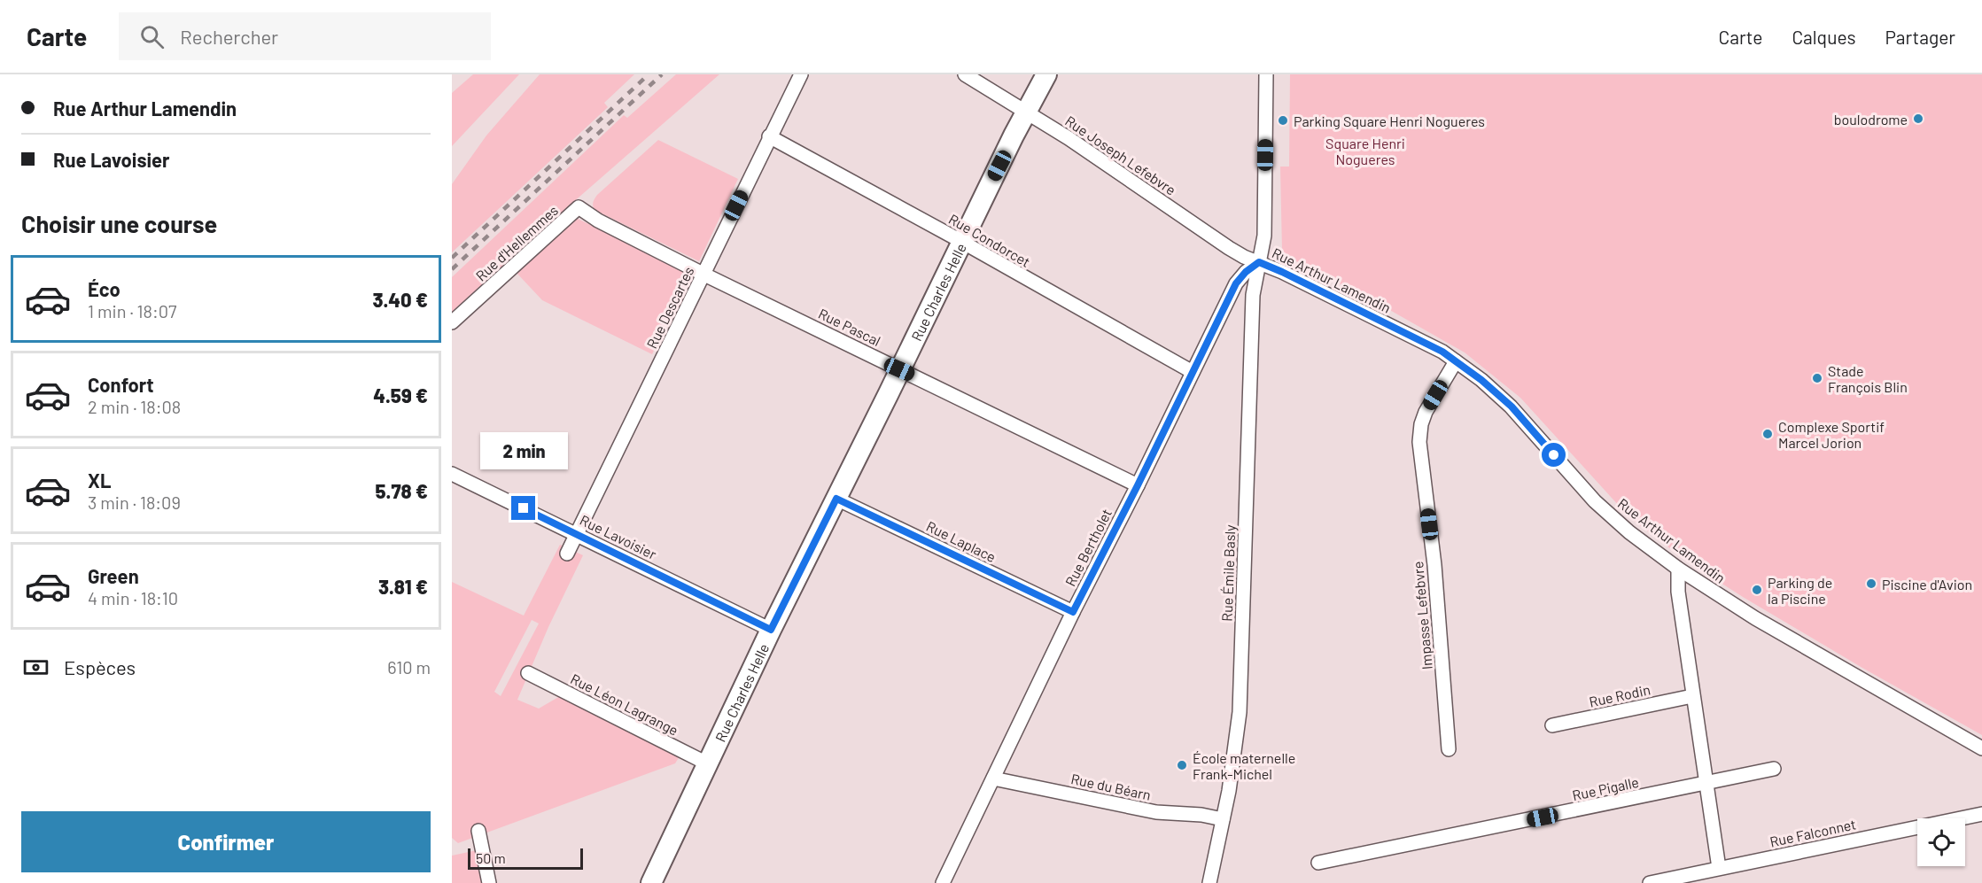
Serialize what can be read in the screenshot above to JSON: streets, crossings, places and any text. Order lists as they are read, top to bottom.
{
  "streets": {
    "street": [
      "Rue Joseph Lefebvre",
      "Rue Condorcet",
      "Rue d'Hellemmes",
      "Rue Arthur Lamendin",
      "Rue Charles Helle",
      "Rue Descartes",
      "Rue Pascal",
      "Rue Lavoisier",
      "Rue Laplace",
      "Rue Bertholet",
      "Rue Émile Basly",
      "Impasse Lefebvre",
      "Rue Rodin",
      "Rue Léon Lagrange",
      "Rue du Béarn",
      "Rue Pigalle",
      "Rue Falconnet"
    ]
  },
  "crossings": [
    ["Rue Joseph Lefebvre", "Rue Arthur Lamendin"],
    ["Rue Joseph Lefebvre", "Rue Charles Helle"],
    ["Rue Joseph Lefebvre", "Rue Bertholet"],
    ["Rue Joseph Lefebvre", "Rue Émile Basly"],
    ["Rue Condorcet", "Rue Charles Helle"],
    ["Rue Condorcet", "Rue Descartes"],
    ["Rue Condorcet", "Rue Bertholet"],
    ["Rue d'Hellemmes", "Rue Pascal"],
    ["Rue Arthur Lamendin", "Rue Bertholet"],
    ["Rue Arthur Lamendin", "Rue Émile Basly"],
    ["Rue Arthur Lamendin", "Impasse Lefebvre"],
    ["Rue Charles Helle", "Rue Pascal"],
    ["Rue Charles Helle", "Rue Lavoisier"],
    ["Rue Charles Helle", "Rue Laplace"],
    ["Rue Charles Helle", "Rue Léon Lagrange"],
    ["Rue Descartes", "Rue Pascal"],
    ["Rue Descartes", "Rue Lavoisier"],
    ["Rue Pascal", "Rue Bertholet"],
    ["Rue Laplace", "Rue Bertholet"],
    ["Rue Bertholet", "Rue Émile Basly"],
    ["Rue Bertholet", "Rue du Béarn"],
    ["Rue Émile Basly", "Rue du Béarn"]
  ],
  "parks": ["Square Henri Nogueres"],
  "places": [
    "boulodrome",
    "Parking Square Henri Nogueres",
    "Stade François Blin",
    "Complexe Sportif Marcel Jorion",
    "Piscine d'Avion",
    "Parking de la Piscine",
    "École maternelle Frank-Michel"
  ],
  "scale_bar": "50 m",
  "page": {
    "header": "Carte",
    "search": "Rechercher",
    "nav": ["Carte", "Calques", "Partager"],
    "banner": ["Rue Arthur Lamendin", "Rue Lavoisier"],
    "heading": "Choisir une course",
    "list": [
      {
        "name": "Éco",
        "note": "1 min · 18:07",
        "value": "3.40 €"
      },
      {
        "name": "Confort",
        "note": "2 min · 18:08",
        "value": "4.59 €"
      },
      {
        "name": "XL",
        "note": "3 min · 18:09",
        "value": "5.78 €"
      },
      {
        "name": "Green",
        "note": "4 min · 18:10",
        "value": "3.81 €"
      }
    ],
    "bubble": "2 min",
    "pay": ["Espèces", "610 m"],
    "buttons": "Confirmer",
    "scale": "50 m"
  }
}
